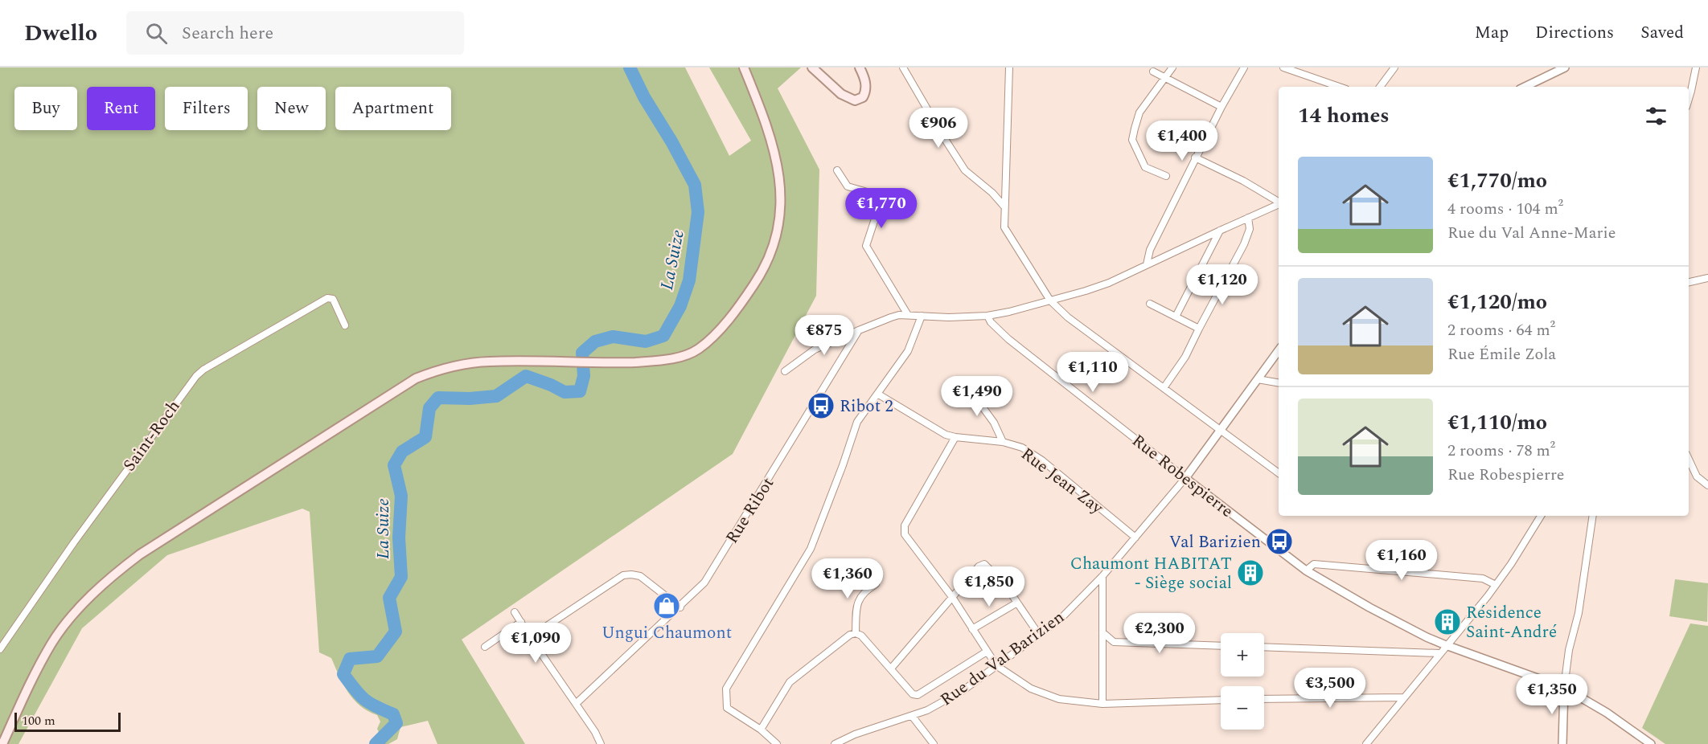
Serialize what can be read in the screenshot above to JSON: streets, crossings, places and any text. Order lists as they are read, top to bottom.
{
  "streets": {
    "street": [
      "Saint-Roch",
      "Rue Robespierre",
      "Rue Jean Zay",
      "Rue Ribot",
      "Rue du Val Barizien"
    ]
  },
  "crossings": [
    ["Rue Robespierre", "Rue du Val Barizien"],
    ["Rue Jean Zay", "Rue du Val Barizien"]
  ],
  "water": ["La Suize"],
  "places": {
    "bus stop": ["Ribot 2", "Val Barizien"],
    "building": ["Chaumont HABITAT - Siège social", "Résidence Saint-André"],
    "shop": ["Ungui Chaumont"]
  },
  "scale_bar": "100 m",
  "page": {
    "header": "Dwello",
    "search": "Search here",
    "nav": ["Map", "Directions", "Saved"],
    "chip": [
      "Buy",
      "Rent",
      "Filters",
      "New",
      "Apartment"
    ],
    "heading": "14 homes",
    "price": [
      "€906",
      "€1,400",
      "€1,770",
      "€1,120",
      "€875",
      "€1,110",
      "€1,490",
      "€1,160",
      "€1,360",
      "€1,850",
      "€2,300",
      "€1,090",
      "€3,500",
      "€1,350"
    ],
    "list": [
      {
        "name": "€1,770/mo",
        "note": "4 rooms · 104 m² · Rue du Val Anne-Marie"
      },
      {
        "name": "€1,120/mo",
        "note": "2 rooms · 64 m² · Rue Émile Zola"
      },
      {
        "name": "€1,110/mo",
        "note": "2 rooms · 78 m² · Rue Robespierre"
      }
    ],
    "map_buttons": ["+", "−"],
    "scale": "100 m"
  }
}
